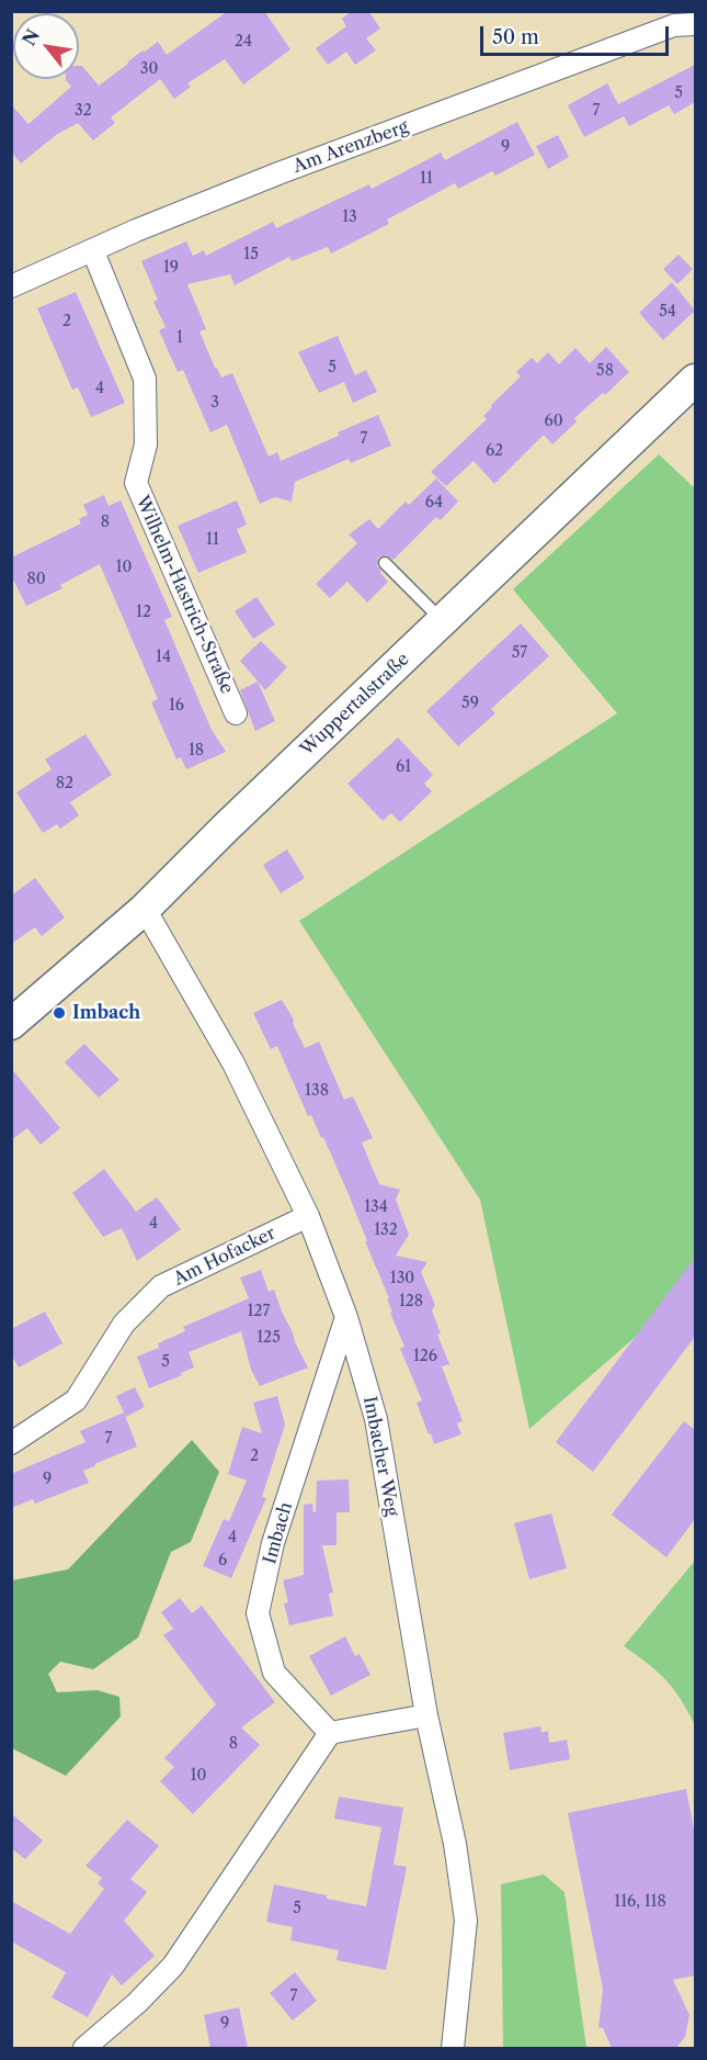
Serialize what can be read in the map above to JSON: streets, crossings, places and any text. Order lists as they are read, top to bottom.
{
  "streets": {
    "main road": ["Wuppertalstraße"],
    "street": [
      "Am Arenzberg",
      "Wilhelm-Hastrich-Straße",
      "Am Hofacker",
      "Imbacher Weg",
      "Imbach"
    ]
  },
  "crossings": [
    ["Am Arenzberg", "Wilhelm-Hastrich-Straße"],
    ["Wuppertalstraße", "Imbacher Weg"],
    ["Am Hofacker", "Imbacher Weg"],
    ["Imbacher Weg", "Imbach"]
  ],
  "places": ["Imbach"],
  "house_numbers": [
    "24",
    "30",
    "5",
    "32",
    "7",
    "9",
    "11",
    "13",
    "15",
    "19",
    "54",
    "2",
    "1",
    "5",
    "58",
    "4",
    "3",
    "60",
    "7",
    "62",
    "64",
    "8",
    "11",
    "10",
    "80",
    "12",
    "57",
    "14",
    "59",
    "16",
    "18",
    "61",
    "82",
    "138",
    "134",
    "4",
    "132",
    "130",
    "128",
    "127",
    "125",
    "126",
    "5",
    "7",
    "2",
    "9",
    "4",
    "6",
    "8",
    "10",
    "116, 118",
    "5",
    "7",
    "9"
  ],
  "scale_bar": "50 m",
  "north": "top left"
}
